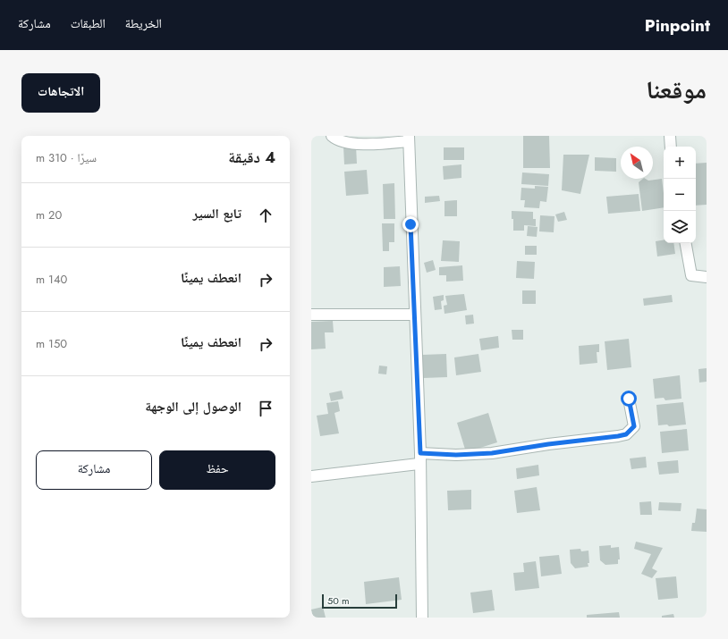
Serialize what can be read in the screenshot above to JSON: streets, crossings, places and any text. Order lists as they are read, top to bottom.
{
  "scale_bar": "50 m",
  "north": "top left",
  "page": {
    "header": "Pinpoint",
    "nav": ["الخريطة", "الطبقات", "مشاركة"],
    "title": "موقعنا",
    "buttons": [
      "الاتجاهات",
      ["حفظ", "مشاركة"]
    ],
    "heading": ["4 دقيقة", "سيرًا · 310 m"],
    "map_buttons": ["+", "−"],
    "list": [
      ["تابع السير", "20 m"],
      ["انعطف يمينًا", "140 m"],
      ["انعطف يمينًا", "150 m"],
      "الوصول إلى الوجهة"
    ],
    "scale": "50 m"
  }
}
